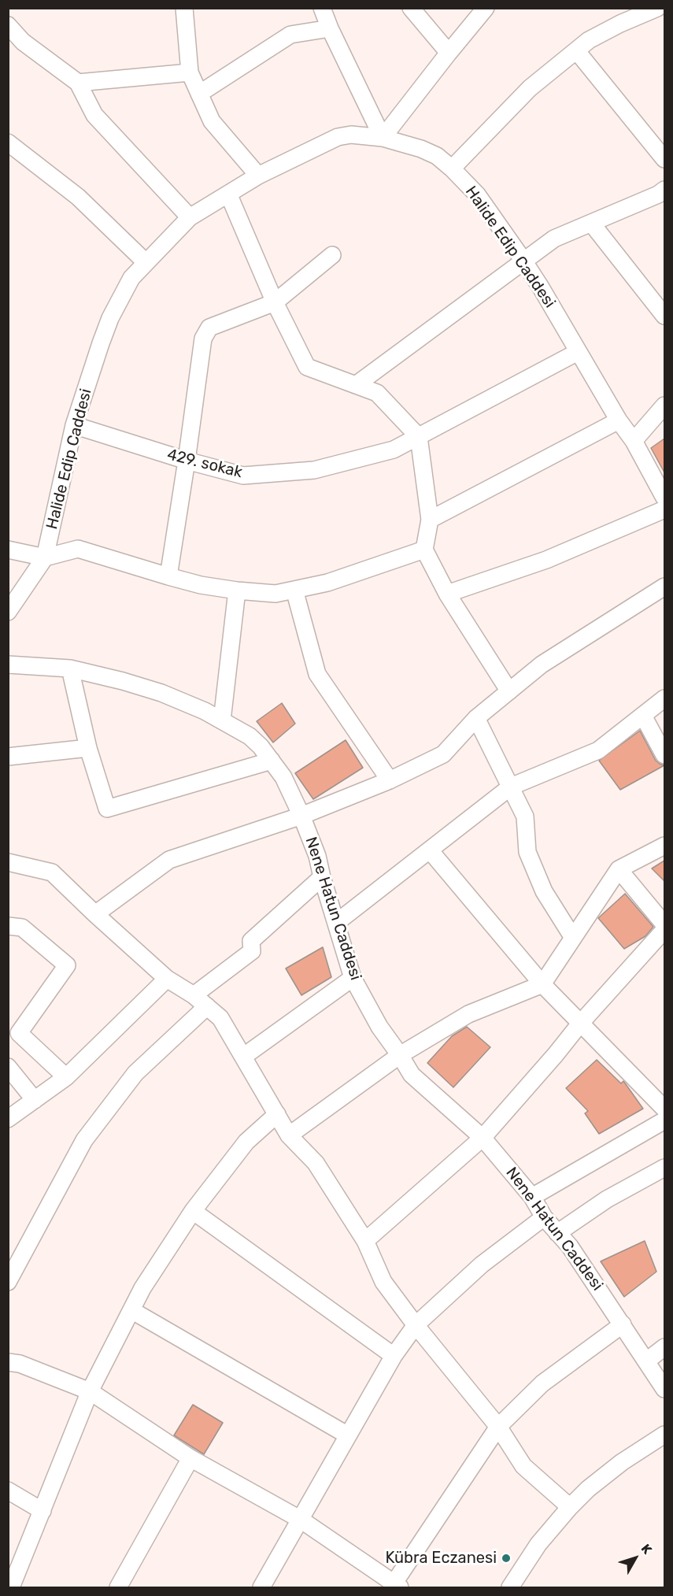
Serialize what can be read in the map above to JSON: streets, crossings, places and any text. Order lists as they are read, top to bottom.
{
  "streets": {
    "street": ["Halide Edip Caddesi", "429. sokak", "Nene Hatun Caddesi"]
  },
  "crossings": [
    ["Halide Edip Caddesi", "429. sokak"]
  ],
  "places": ["Kübra Eczanesi"],
  "north": "top right"
}
